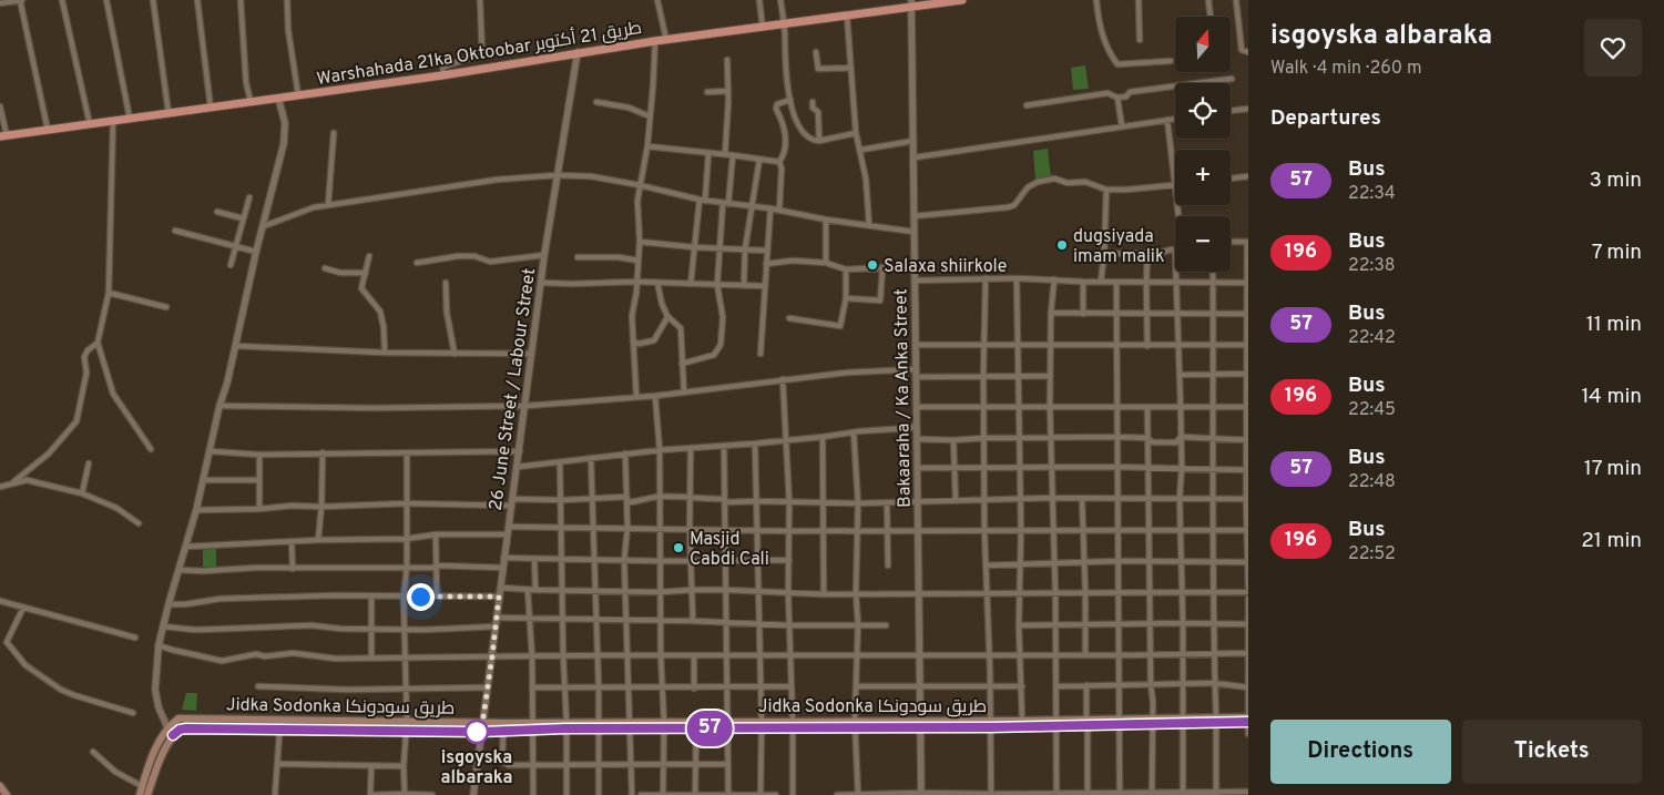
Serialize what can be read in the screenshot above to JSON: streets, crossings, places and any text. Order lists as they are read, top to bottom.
{
  "streets": {
    "main road": ["Warshahada 21ka Oktoobar طريق 21 أكتوبر", "Jidka Sodonka طريق سودونكا"],
    "street": ["26 June Street / Labour Street", "Bakaaraha / Ka Anka Street"]
  },
  "crossings": [
    ["Warshahada 21ka Oktoobar طريق 21 أكتوبر", "26 June Street / Labour Street"],
    ["Warshahada 21ka Oktoobar طريق 21 أكتوبر", "Bakaaraha / Ka Anka Street"],
    ["26 June Street / Labour Street", "Jidka Sodonka طريق سودونكا"],
    ["Bakaaraha / Ka Anka Street", "Jidka Sodonka طريق سودونكا"]
  ],
  "places": [
    "dugsiyada imam malik",
    "Salaxa shiirkole",
    "Masjid Cabdi Cali",
    "isgoyska albaraka"
  ],
  "lines": ["bus line 57"],
  "north": "top",
  "page": {
    "on_map": "57",
    "heading": [
      ["isgoyska albaraka", "Walk · 4 min · 260 m"],
      "Departures"
    ],
    "map_buttons": ["+", "−"],
    "list": [
      {
        "mark": "57",
        "name": "Bus",
        "note": "22:34",
        "value": "3 min"
      },
      {
        "mark": "196",
        "name": "Bus",
        "note": "22:38",
        "value": "7 min"
      },
      {
        "mark": "57",
        "name": "Bus",
        "note": "22:42",
        "value": "11 min"
      },
      {
        "mark": "196",
        "name": "Bus",
        "note": "22:45",
        "value": "14 min"
      },
      {
        "mark": "57",
        "name": "Bus",
        "note": "22:48",
        "value": "17 min"
      },
      {
        "mark": "196",
        "name": "Bus",
        "note": "22:52",
        "value": "21 min"
      }
    ],
    "buttons": ["Directions", "Tickets"]
  }
}
